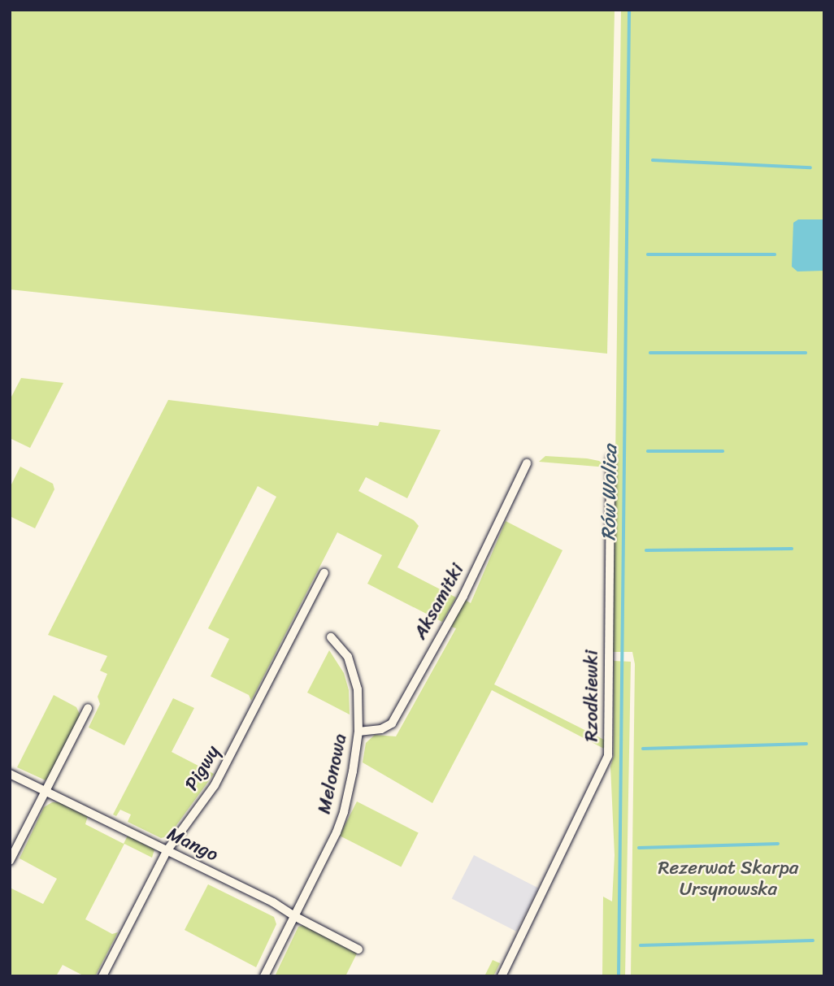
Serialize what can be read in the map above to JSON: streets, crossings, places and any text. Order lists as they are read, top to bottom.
{
  "streets": {
    "street": [
      "Aksamitki",
      "Rzodkiewki",
      "Pigwy",
      "Melonowa",
      "Mango"
    ]
  },
  "crossings": [
    ["Aksamitki", "Melonowa"],
    ["Pigwy", "Mango"],
    ["Melonowa", "Mango"]
  ],
  "water": ["Rów Wolica"],
  "parks": ["Rezerwat Skarpa Ursynowska"]
}
